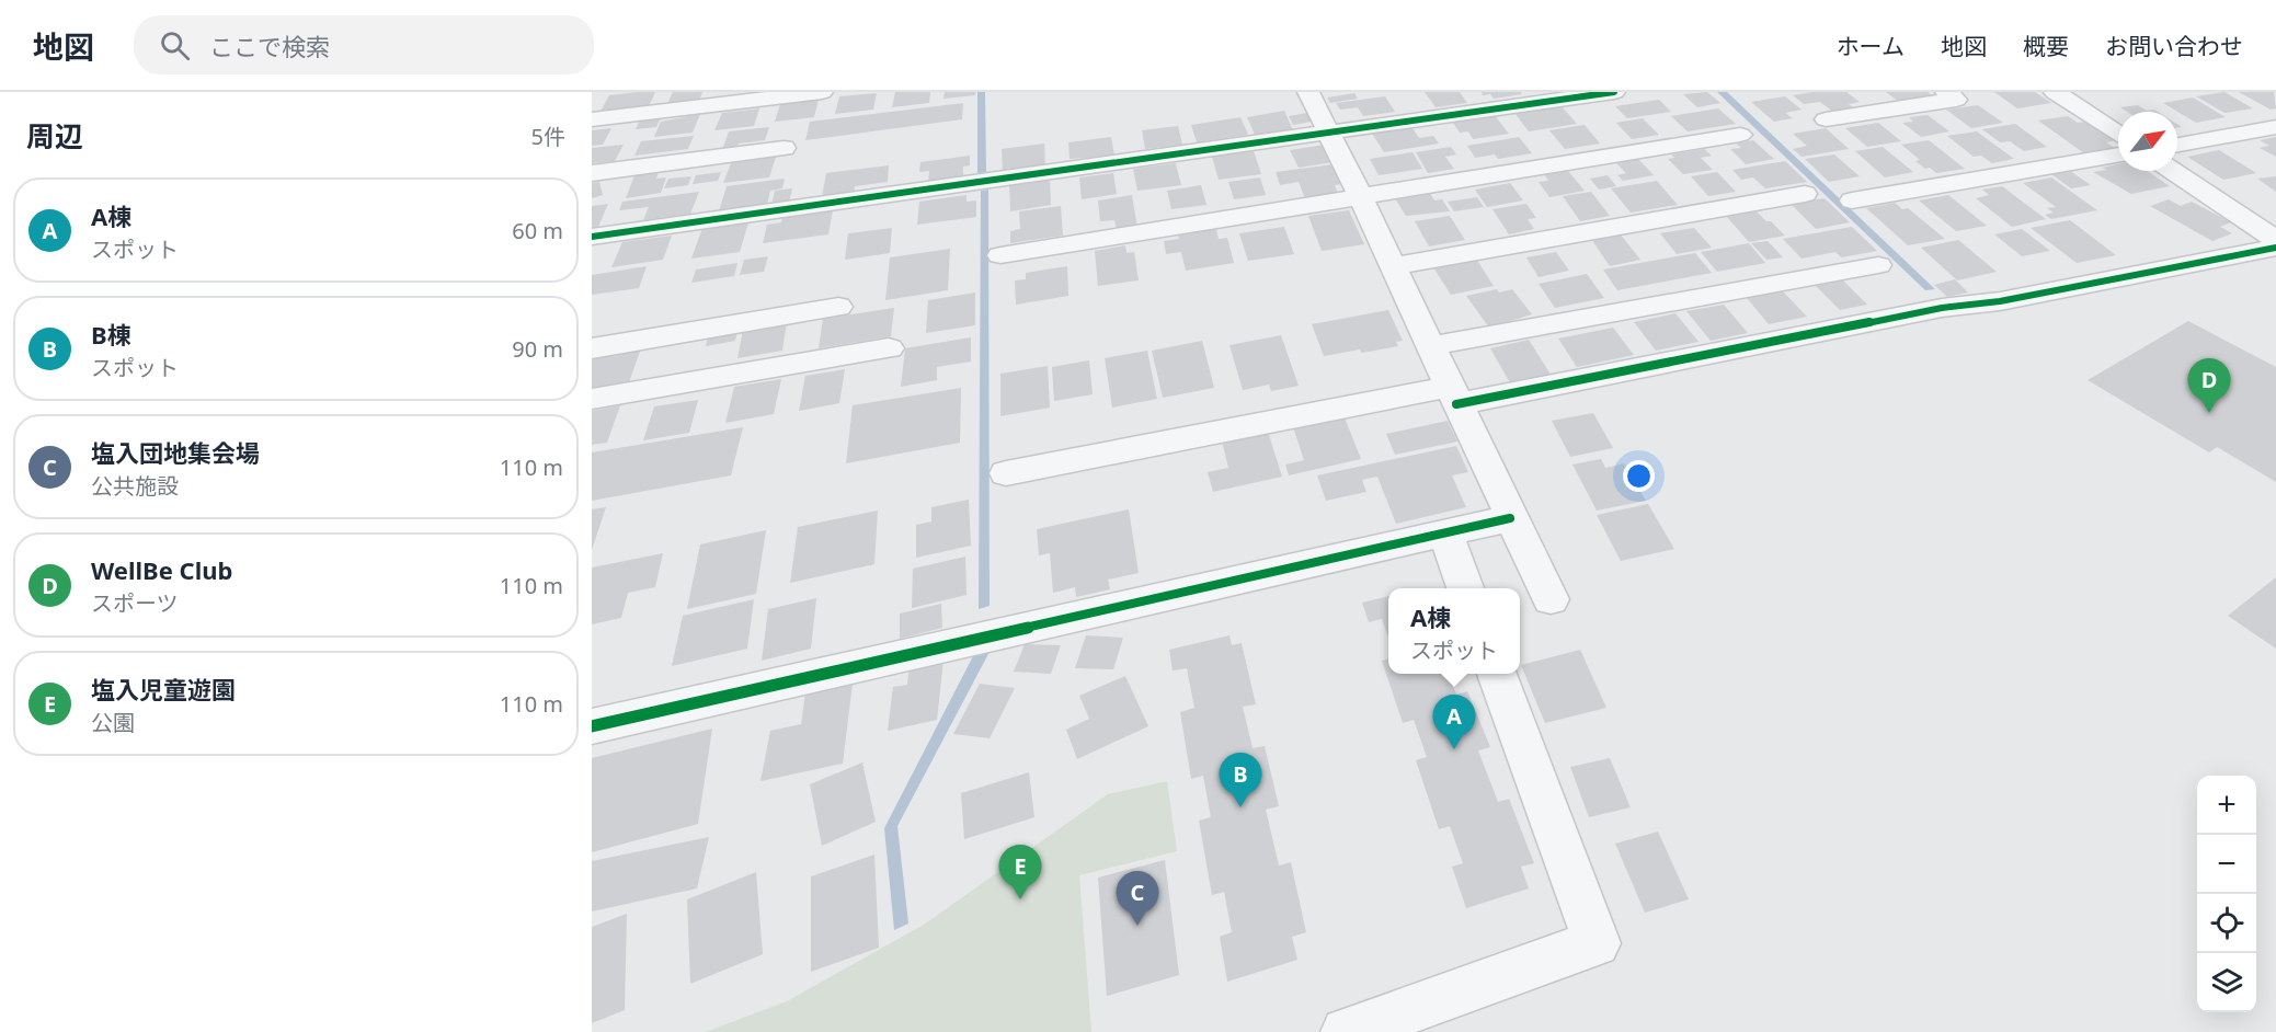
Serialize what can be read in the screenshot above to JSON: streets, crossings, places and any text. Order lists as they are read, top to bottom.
{
  "north": "top right",
  "page": {
    "header": "地図",
    "search": "ここで検索",
    "nav": [
      "ホーム",
      "地図",
      "概要",
      "お問い合わせ"
    ],
    "heading": ["周辺", "5件"],
    "list": [
      {
        "mark": "A",
        "name": "A棟",
        "note": "スポット",
        "value": "60 m"
      },
      {
        "mark": "B",
        "name": "B棟",
        "note": "スポット",
        "value": "90 m"
      },
      {
        "mark": "C",
        "name": "塩入団地集会場",
        "note": "公共施設",
        "value": "110 m"
      },
      {
        "mark": "D",
        "name": "WellBe Club",
        "note": "スポーツ",
        "value": "110 m"
      },
      {
        "mark": "E",
        "name": "塩入児童遊園",
        "note": "公園",
        "value": "110 m"
      }
    ],
    "pins": [
      "D",
      "A",
      "B",
      "E",
      "C"
    ],
    "popup": ["A棟", "スポット"],
    "map_buttons": ["+", "−"]
  }
}
